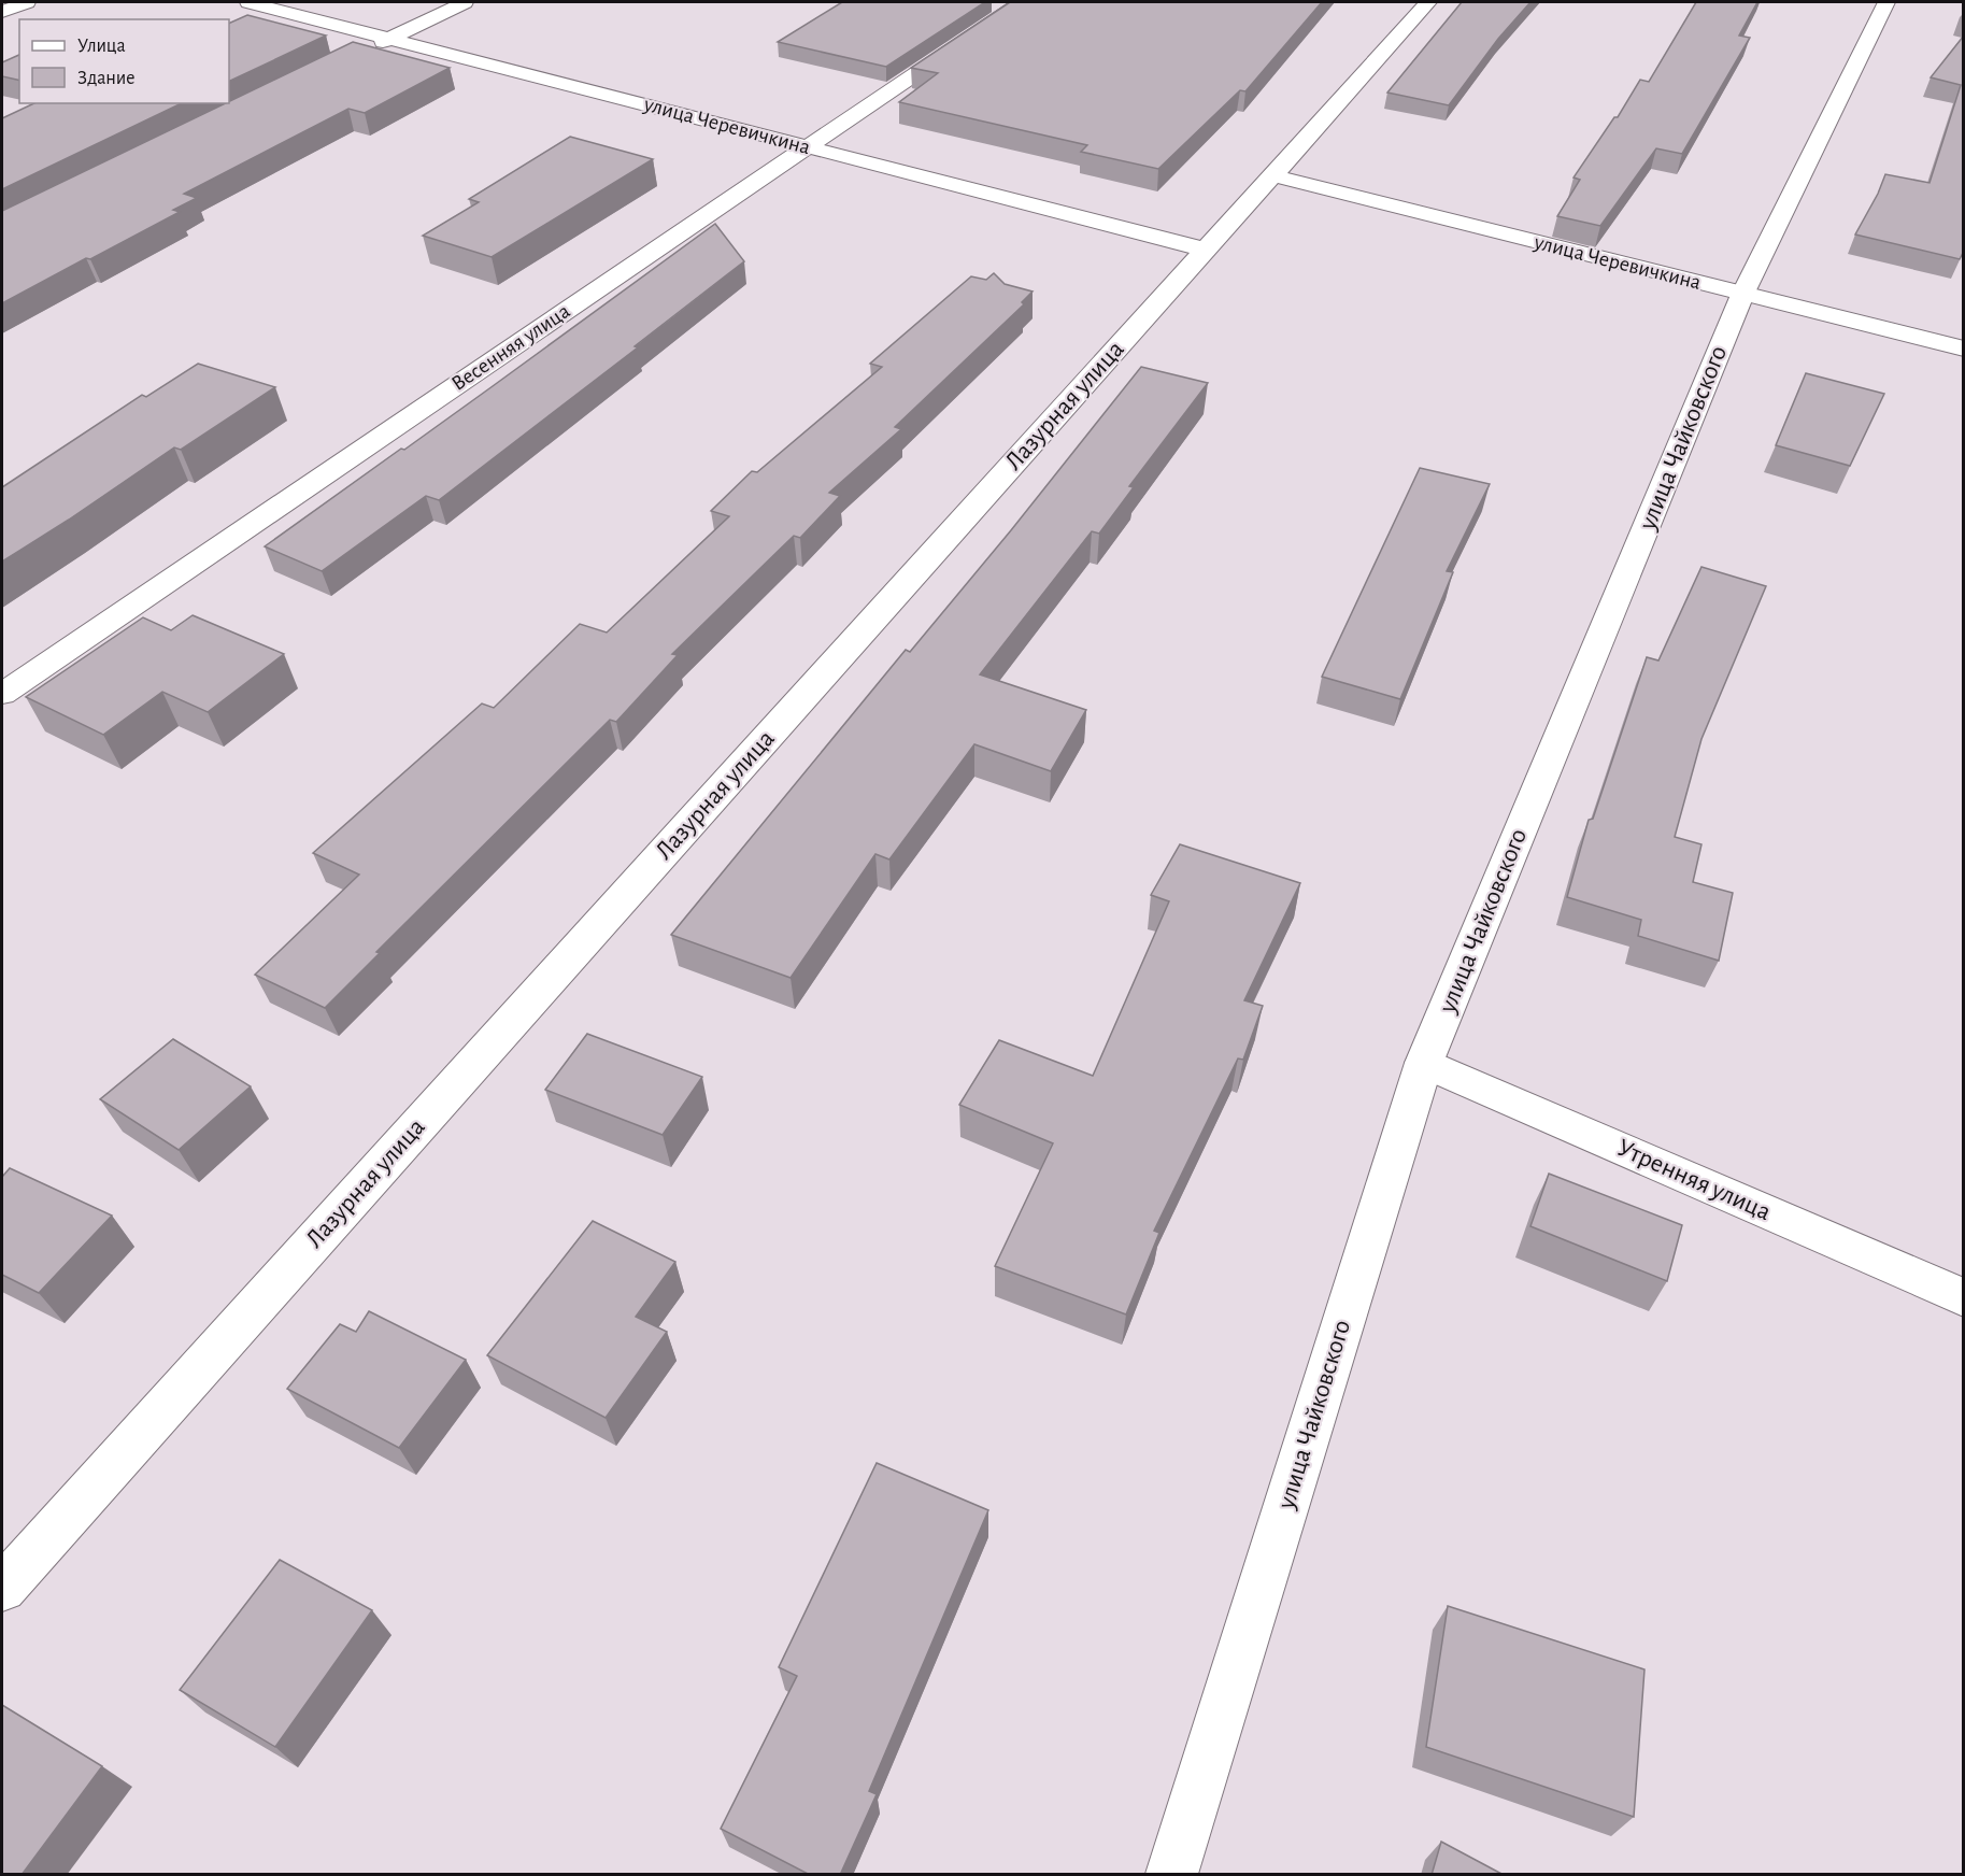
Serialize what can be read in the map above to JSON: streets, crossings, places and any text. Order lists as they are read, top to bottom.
{
  "streets": {
    "street": [
      "улица Черевичкина",
      "Весенняя улица",
      "Лазурная улица",
      "улица Чайковского",
      "Утренняя улица"
    ]
  },
  "crossings": [
    ["улица Черевичкина", "Весенняя улица"],
    ["улица Черевичкина", "Лазурная улица"],
    ["улица Черевичкина", "улица Чайковского"],
    ["улица Чайковского", "Утренняя улица"]
  ],
  "legend": ["Улица", "Здание"]
}
